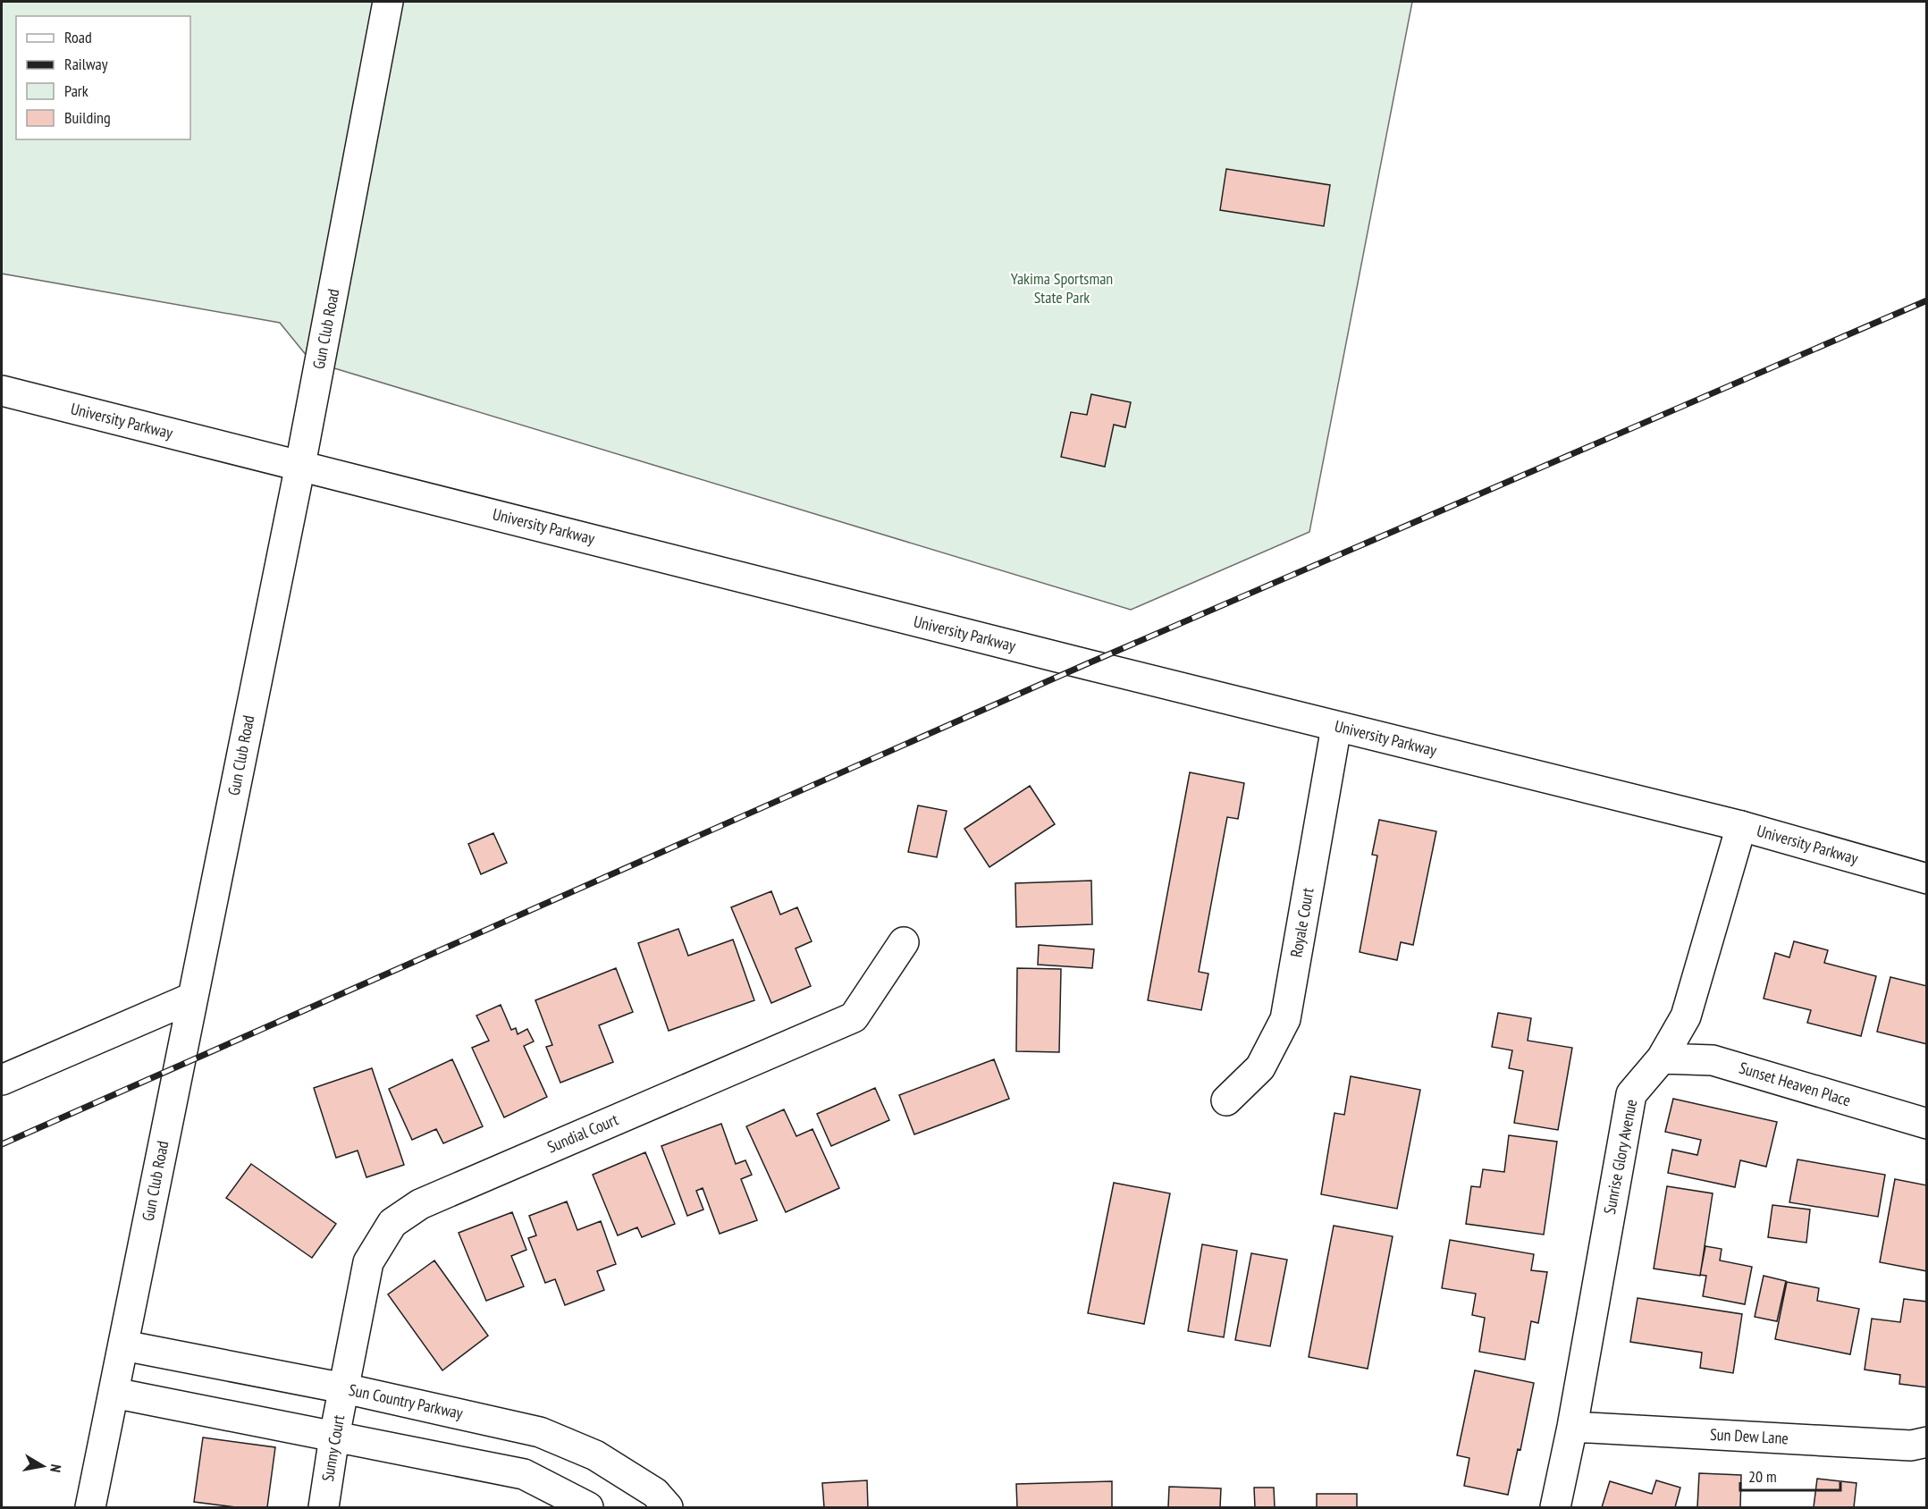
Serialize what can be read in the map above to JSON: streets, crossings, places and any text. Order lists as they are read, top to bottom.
{
  "streets": {
    "street": [
      "Gun Club Road",
      "University Parkway",
      "Royale Court",
      "Sunset Heaven Place",
      "Sundial Court",
      "Sunrise Glory Avenue",
      "Sun Country Parkway",
      "Sun Dew Lane",
      "Sunny Court"
    ]
  },
  "crossings": [
    ["Gun Club Road", "University Parkway"],
    ["Gun Club Road", "Sun Country Parkway"],
    ["University Parkway", "Royale Court"],
    ["University Parkway", "Sunrise Glory Avenue"],
    ["Sunset Heaven Place", "Sunrise Glory Avenue"],
    ["Sundial Court", "Sun Country Parkway"],
    ["Sundial Court", "Sunny Court"],
    ["Sunrise Glory Avenue", "Sun Dew Lane"],
    ["Sun Country Parkway", "Sunny Court"]
  ],
  "parks": ["Yakima Sportsman State Park"],
  "legend": [
    "Road",
    "Railway",
    "Park",
    "Building"
  ],
  "scale_bar": "20 m",
  "north": "right"
}
